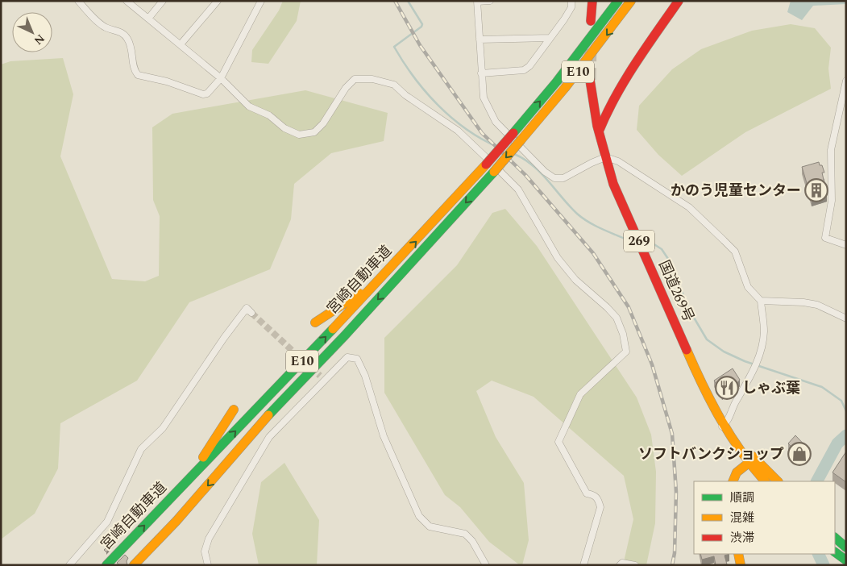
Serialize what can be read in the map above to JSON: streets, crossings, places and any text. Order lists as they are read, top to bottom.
{
  "streets": {
    "main road": [
      "E10",
      "269",
      "宮崎自動車道",
      "国道269号"
    ]
  },
  "crossings": [
    ["269", "国道269号"]
  ],
  "places": {
    "building": ["かのう児童センター"],
    "restaurant": ["しゃぶ葉"],
    "shop": ["ソフトバンクショップ"]
  },
  "legend": ["順調", "混雑", "渋滞"],
  "north": "bottom right"
}
